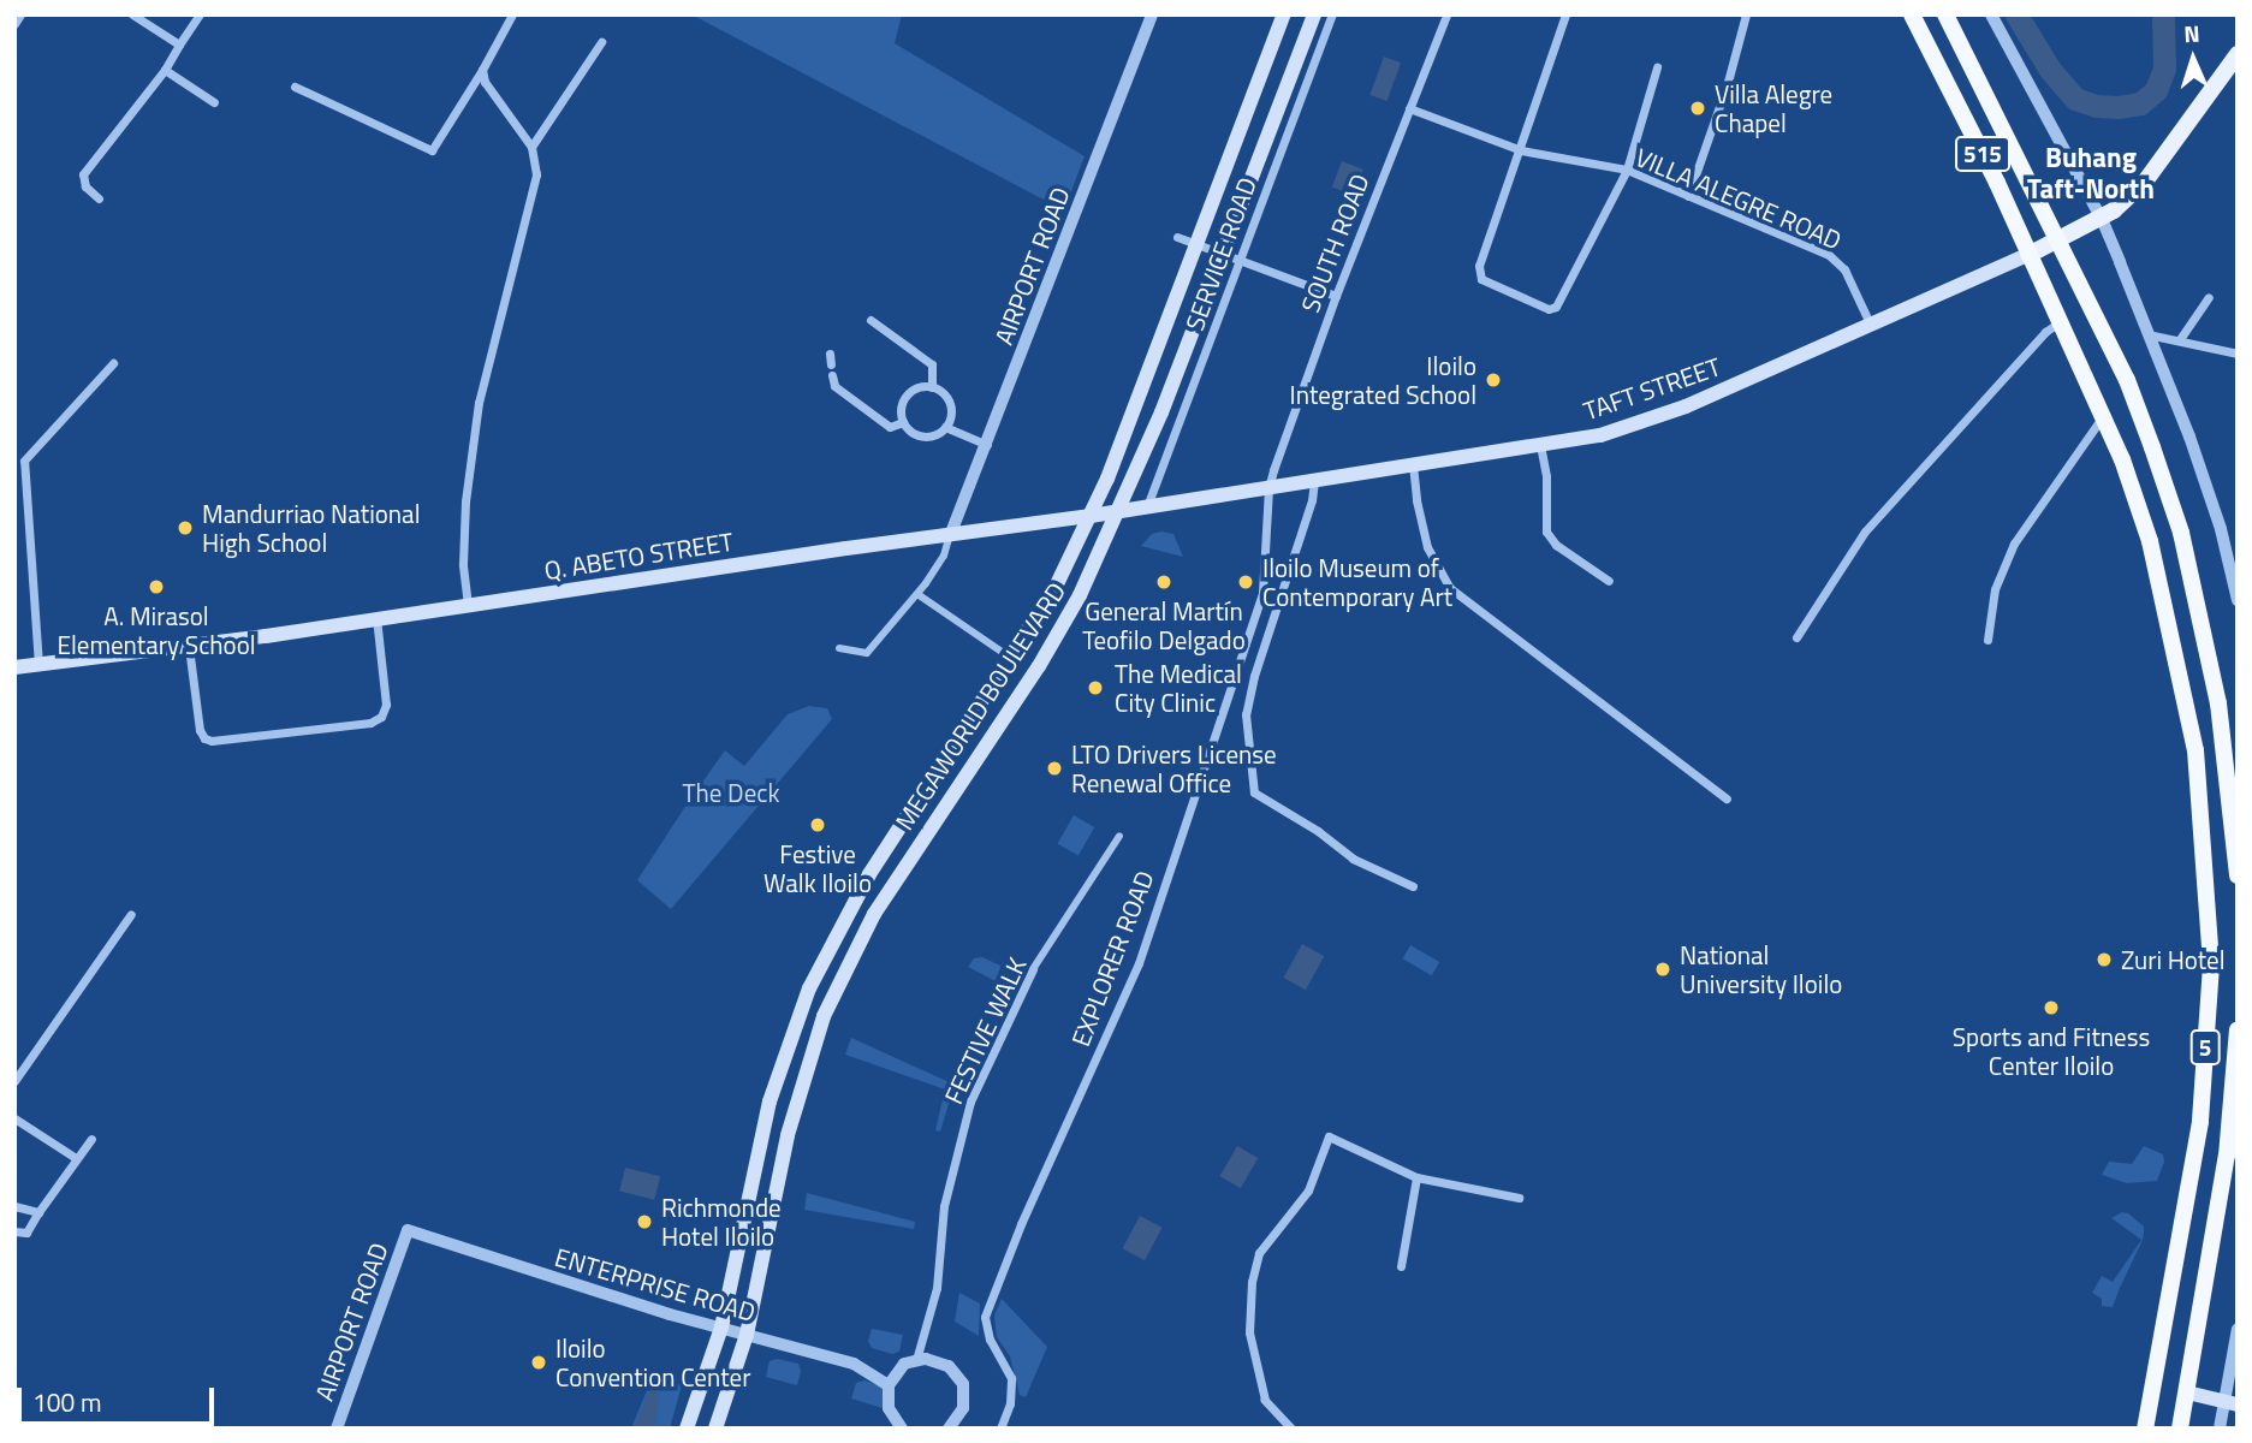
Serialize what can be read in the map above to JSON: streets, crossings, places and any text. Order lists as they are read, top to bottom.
{
  "streets": {
    "highway": ["515", "5"],
    "main road": ["TAFT STREET", "Q. ABETO STREET", "MEGAWORLD BOULEVARD"],
    "street": [
      "VILLA ALEGRE ROAD",
      "SOUTH ROAD",
      "SERVICE ROAD",
      "AIRPORT ROAD",
      "EXPLORER ROAD",
      "FESTIVE WALK",
      "ENTERPRISE ROAD"
    ]
  },
  "crossings": [
    ["515", "TAFT STREET"],
    ["515", "5"],
    ["VILLA ALEGRE ROAD", "SOUTH ROAD"],
    ["VILLA ALEGRE ROAD", "TAFT STREET"],
    ["SOUTH ROAD", "TAFT STREET"],
    ["SOUTH ROAD", "Q. ABETO STREET"],
    ["SOUTH ROAD", "EXPLORER ROAD"],
    ["SERVICE ROAD", "Q. ABETO STREET"],
    ["AIRPORT ROAD", "Q. ABETO STREET"],
    ["AIRPORT ROAD", "ENTERPRISE ROAD"],
    ["TAFT STREET", "Q. ABETO STREET"],
    ["TAFT STREET", "EXPLORER ROAD"],
    ["TAFT STREET", "5"],
    ["Q. ABETO STREET", "MEGAWORLD BOULEVARD"],
    ["Q. ABETO STREET", "EXPLORER ROAD"],
    ["MEGAWORLD BOULEVARD", "ENTERPRISE ROAD"]
  ],
  "districts": ["Buhang Taft-North"],
  "parks": ["The Deck"],
  "places": [
    "Villa Alegre Chapel",
    "Iloilo Integrated School",
    "Mandurriao National High School",
    "General Martín Teofilo Delgado",
    "Iloilo Museum of Contemporary Art",
    "A. Mirasol Elementary School",
    "The Medical City Clinic",
    "LTO Drivers License Renewal Office",
    "Festive Walk Iloilo",
    "Zuri Hotel",
    "National University Iloilo",
    "Sports and Fitness Center Iloilo",
    "Richmonde Hotel Iloilo",
    "Iloilo Convention Center"
  ],
  "scale_bar": "100 m",
  "north": "top"
}
